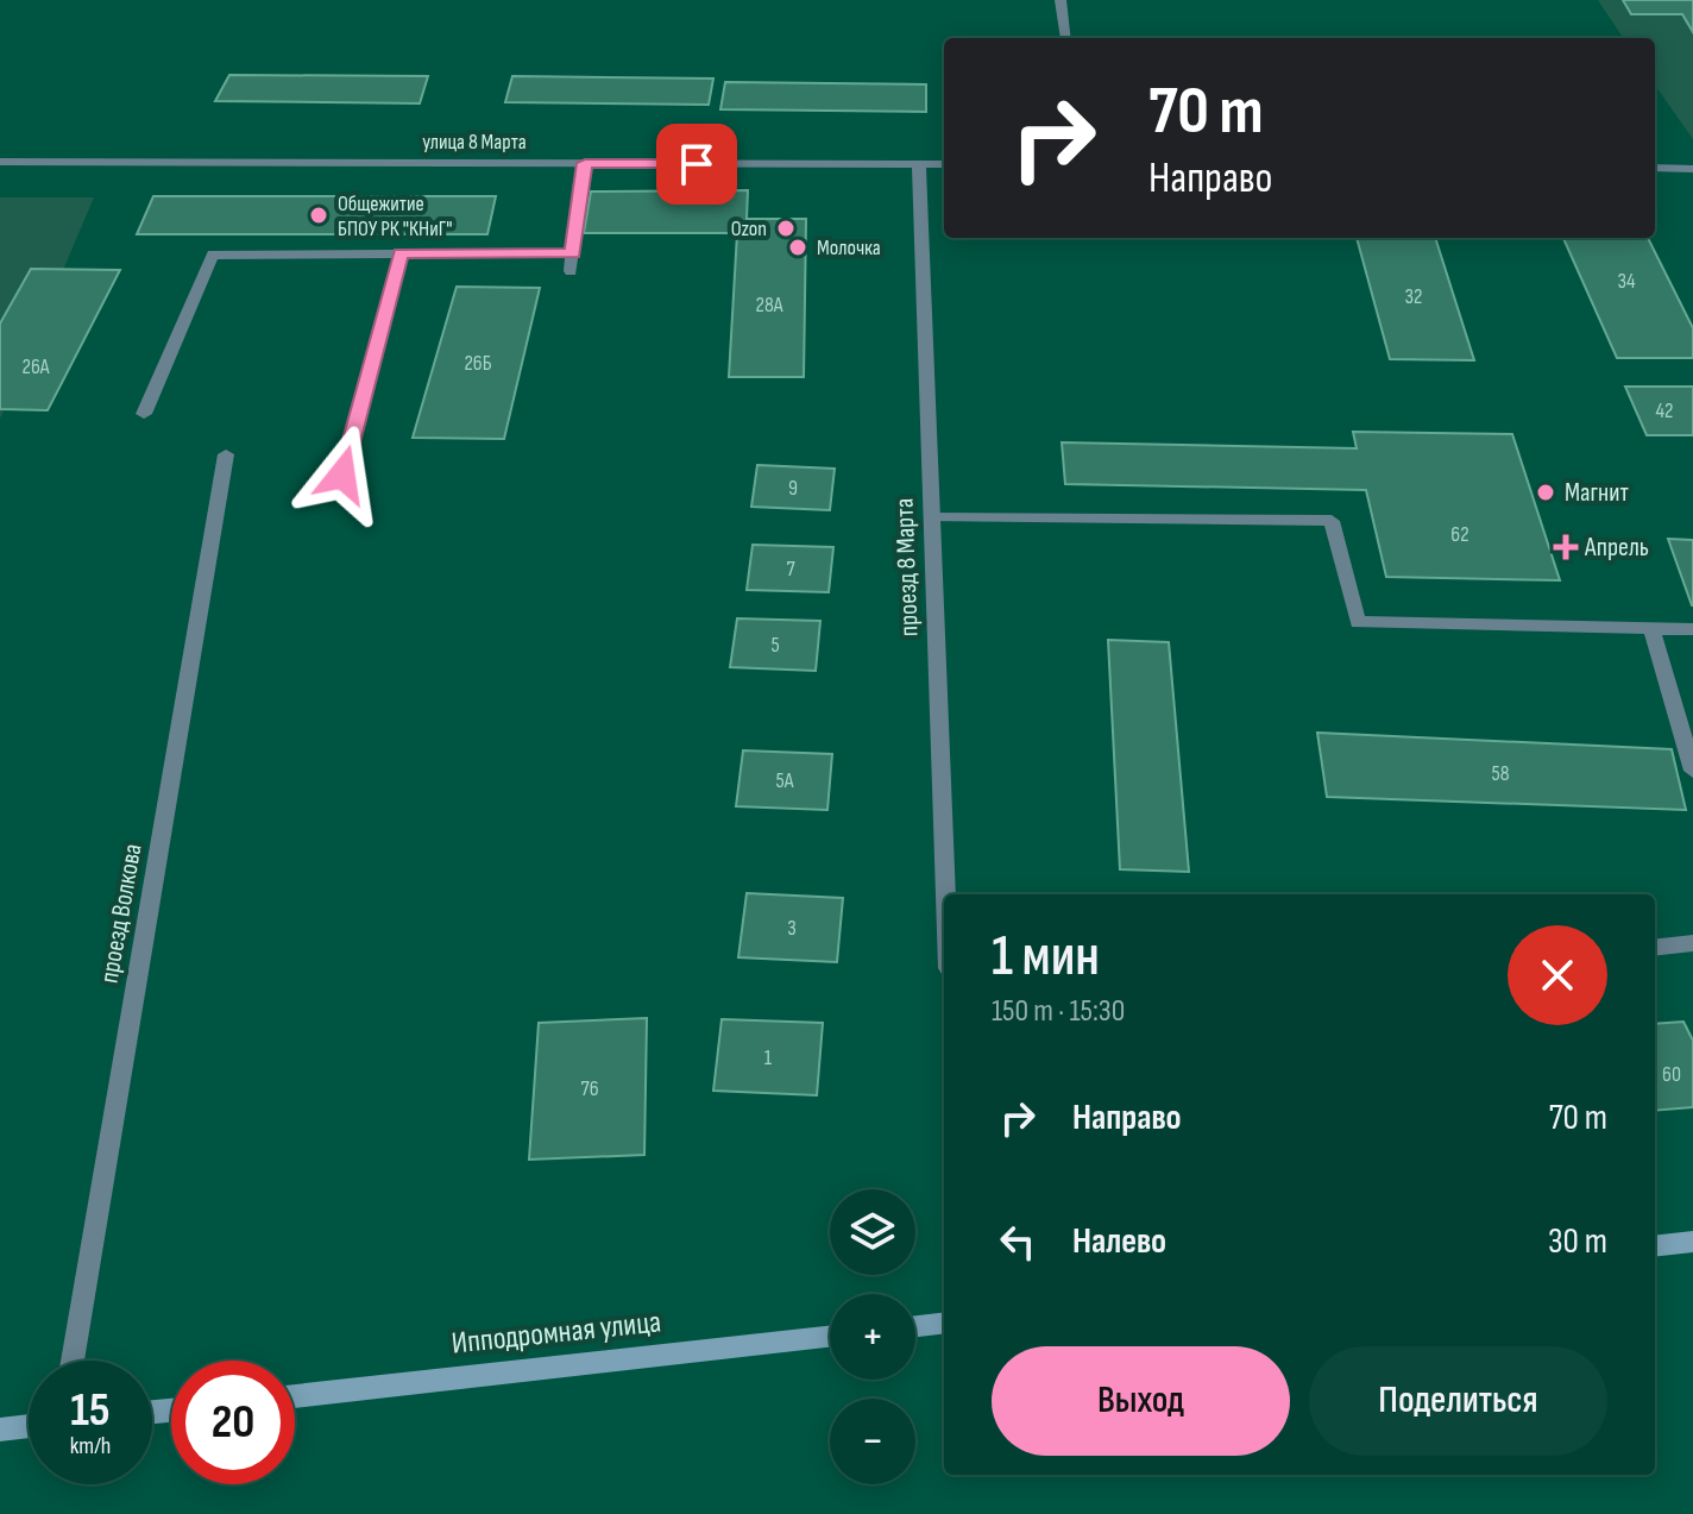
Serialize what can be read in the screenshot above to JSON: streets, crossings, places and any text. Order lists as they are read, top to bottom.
{
  "streets": {
    "main road": ["Ипподромная улица"],
    "street": ["улица 8 Марта", "проезд 8 Марта", "проезд Волкова"]
  },
  "crossings": [
    ["улица 8 Марта", "проезд 8 Марта"]
  ],
  "places": {
    "other": [
      "Общежитие БПОУ РК \"КНиГ\"",
      "Ozon",
      "Молочка",
      "Магнит"
    ],
    "health": ["Апрель"]
  },
  "house_numbers": [
    "34",
    "32",
    "28А",
    "26Б",
    "26А",
    "42",
    "9",
    "62",
    "7",
    "5",
    "58",
    "5А",
    "3",
    "1",
    "60",
    "76"
  ],
  "page": {
    "turn": ["70 m", "Направо"],
    "heading": ["1 мин", "150 m · 15:30"],
    "list": [
      {
        "name": "Направо",
        "value": "70 m"
      },
      {
        "name": "Налево",
        "value": "30 m"
      }
    ],
    "map_buttons": ["+", "−"],
    "buttons": ["Выход", "Поделиться"],
    "speed": "15 km/h",
    "limit": "20"
  }
}
